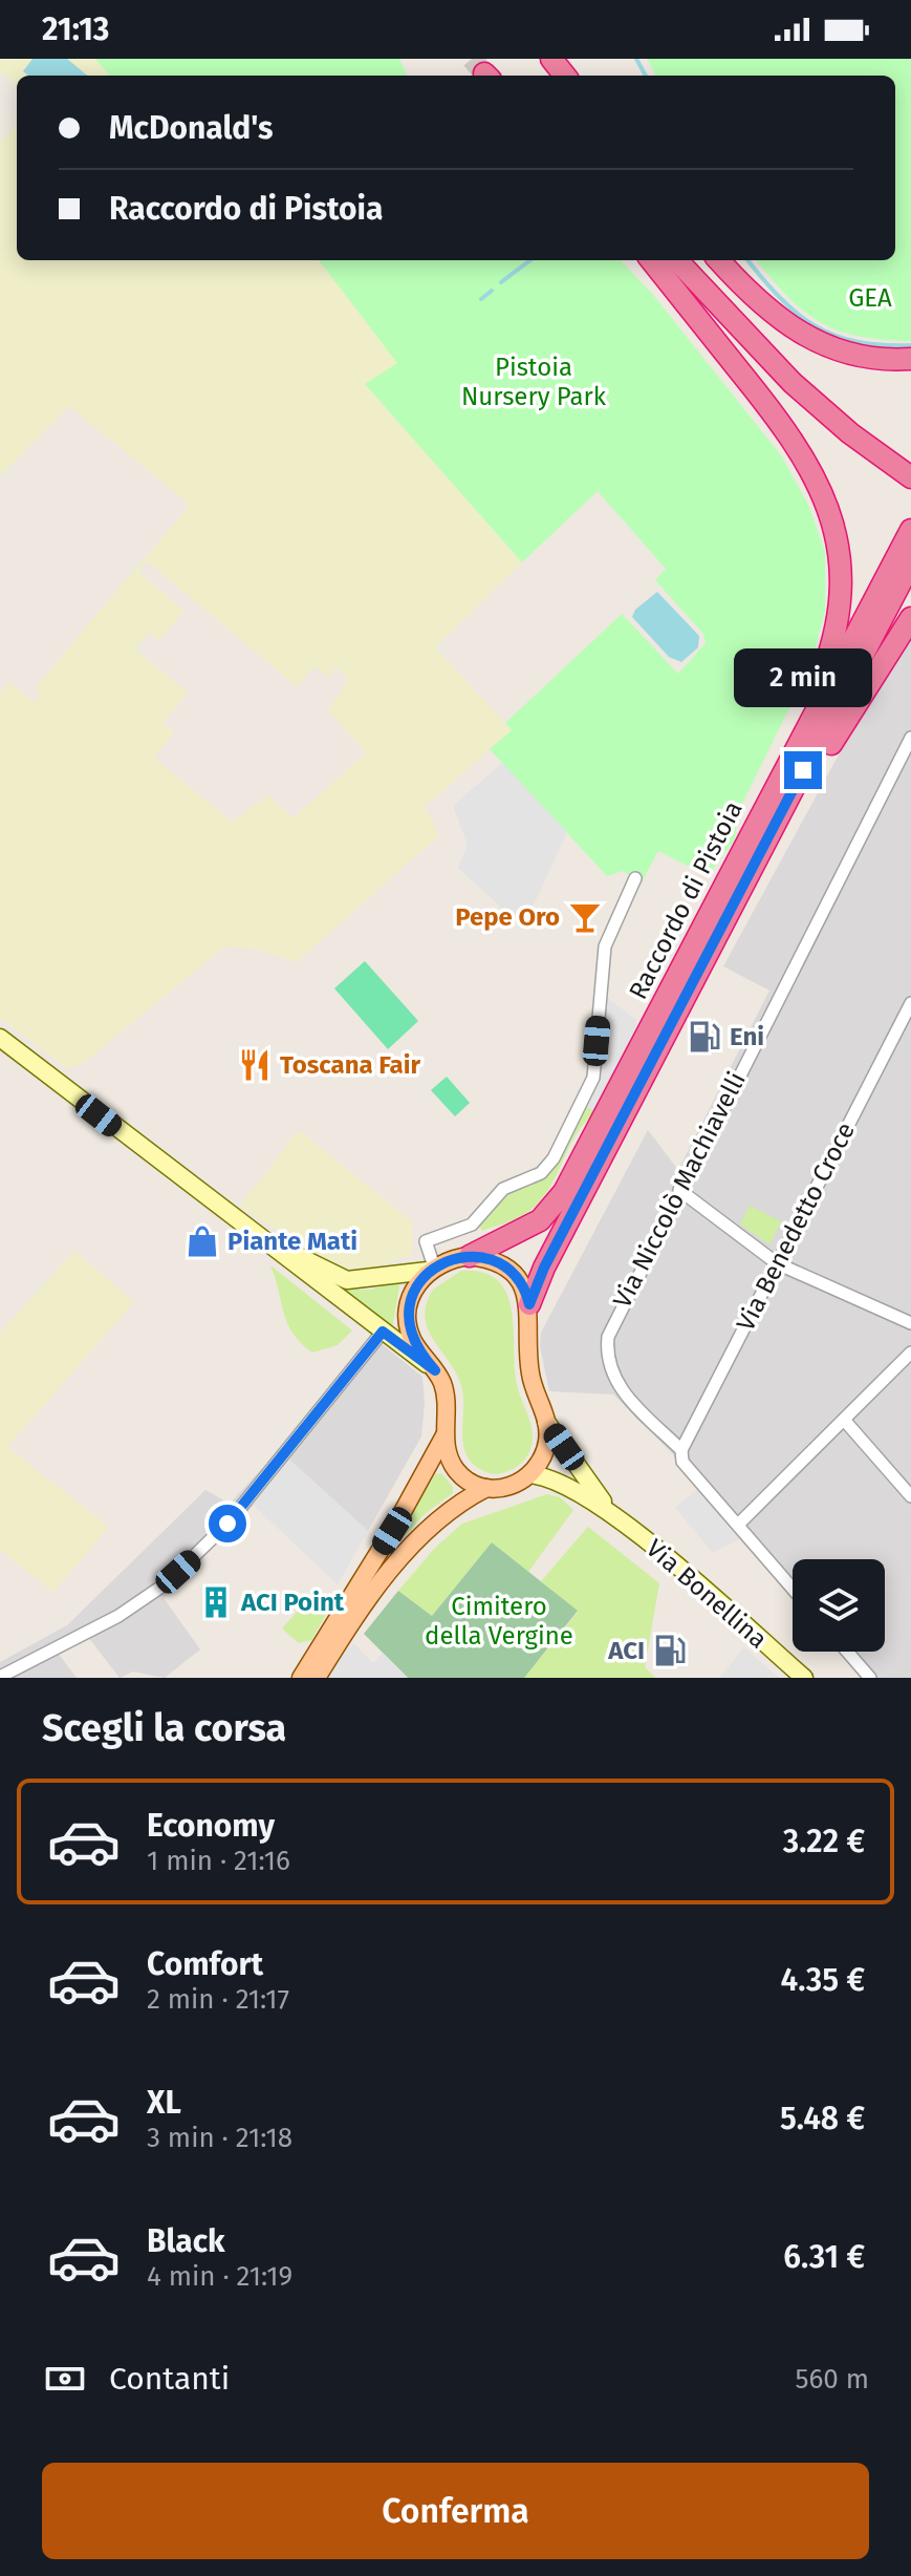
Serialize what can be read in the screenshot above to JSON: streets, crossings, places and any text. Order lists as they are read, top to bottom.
{
  "streets": {
    "highway": ["Raccordo di Pistoia"],
    "main road": ["Via Bonellina"],
    "street": ["Via Niccolò Machiavelli", "Via Benedetto Croce"]
  },
  "crossings": [
    ["Via Niccolò Machiavelli", "Via Benedetto Croce"]
  ],
  "parks": ["GEA", "Pistoia Nursery Park", "Cimitero della Vergine"],
  "places": {
    "bar": ["Pepe Oro"],
    "fuel station": ["Eni", "ACI"],
    "restaurant": ["Toscana Fair"],
    "shop": ["Piante Mati"],
    "building": ["ACI Point"]
  },
  "page": {
    "status": "21:13",
    "banner": ["McDonald's", "Raccordo di Pistoia"],
    "bubble": "2 min",
    "heading": "Scegli la corsa",
    "list": [
      {
        "name": "Economy",
        "note": "1 min · 21:16",
        "value": "3.22 €"
      },
      {
        "name": "Comfort",
        "note": "2 min · 21:17",
        "value": "4.35 €"
      },
      {
        "name": "XL",
        "note": "3 min · 21:18",
        "value": "5.48 €"
      },
      {
        "name": "Black",
        "note": "4 min · 21:19",
        "value": "6.31 €"
      }
    ],
    "pay": ["Contanti", "560 m"],
    "buttons": "Conferma"
  }
}
